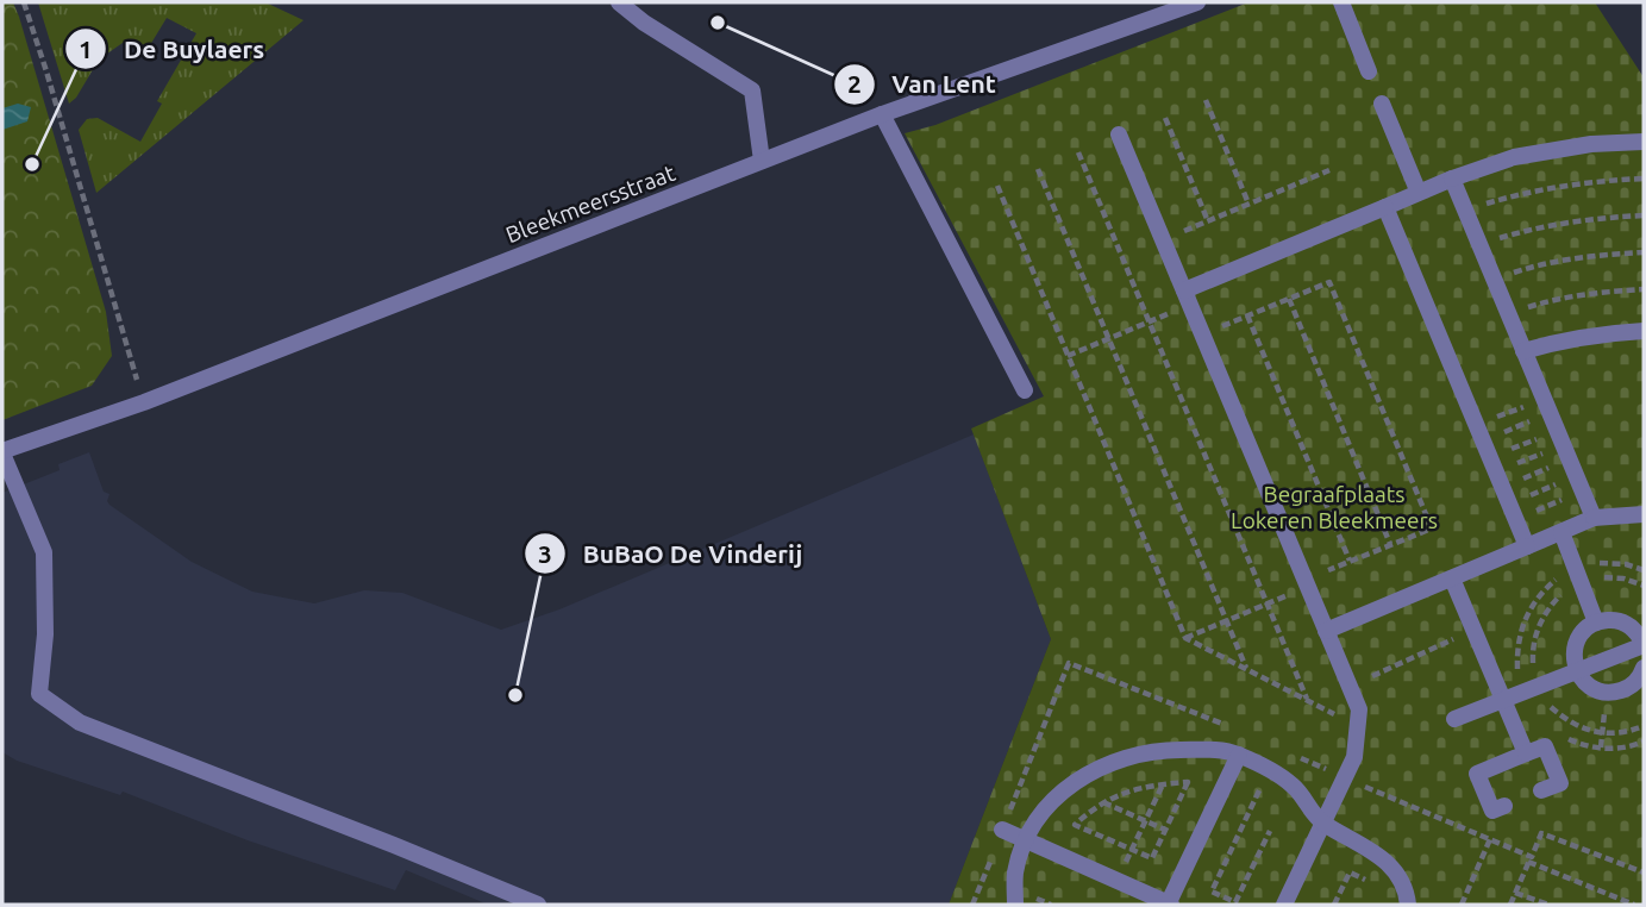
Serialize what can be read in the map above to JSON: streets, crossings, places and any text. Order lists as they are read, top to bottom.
{
  "streets": {
    "street": ["Bleekmeersstraat"]
  },
  "parks": ["Begraafplaats Lokeren Bleekmeers"],
  "places": ["Van Lent", "De Buylaers", "BuBaO De Vinderij"]
}
